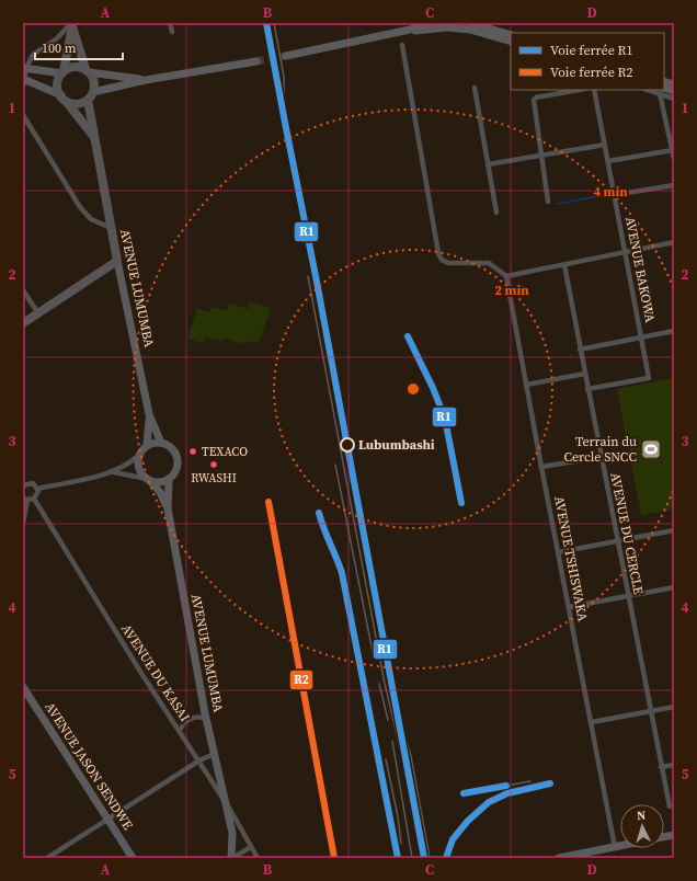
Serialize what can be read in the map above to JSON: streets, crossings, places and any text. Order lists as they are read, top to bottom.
{
  "streets": {
    "highway": ["AVENUE LUMUMBA"],
    "main road": ["AVENUE JASON SENDWE"],
    "street": [
      "AVENUE BAKOWA",
      "AVENUE DU CERCLE",
      "AVENUE TSHISWAKA",
      "AVENUE DU KASAI"
    ]
  },
  "crossings": [
    ["AVENUE BAKOWA", "AVENUE DU CERCLE"],
    ["AVENUE LUMUMBA", "AVENUE DU KASAI"]
  ],
  "places": {
    "other": ["Lubumbashi", "TEXACO", "RWASHI"],
    "sports": ["Terrain du Cercle SNCC"]
  },
  "lines": ["rail line R1", "rail line R2"],
  "legend": ["Voie ferrée R1", "Voie ferrée R2"],
  "scale_bar": "100 m",
  "north": "top",
  "grid": {
    "columns": [
      "A",
      "B",
      "C",
      "D"
    ],
    "rows": [
      "1",
      "2",
      "3",
      "4",
      "5"
    ]
  },
  "rings": ["4 min", "2 min"]
}
